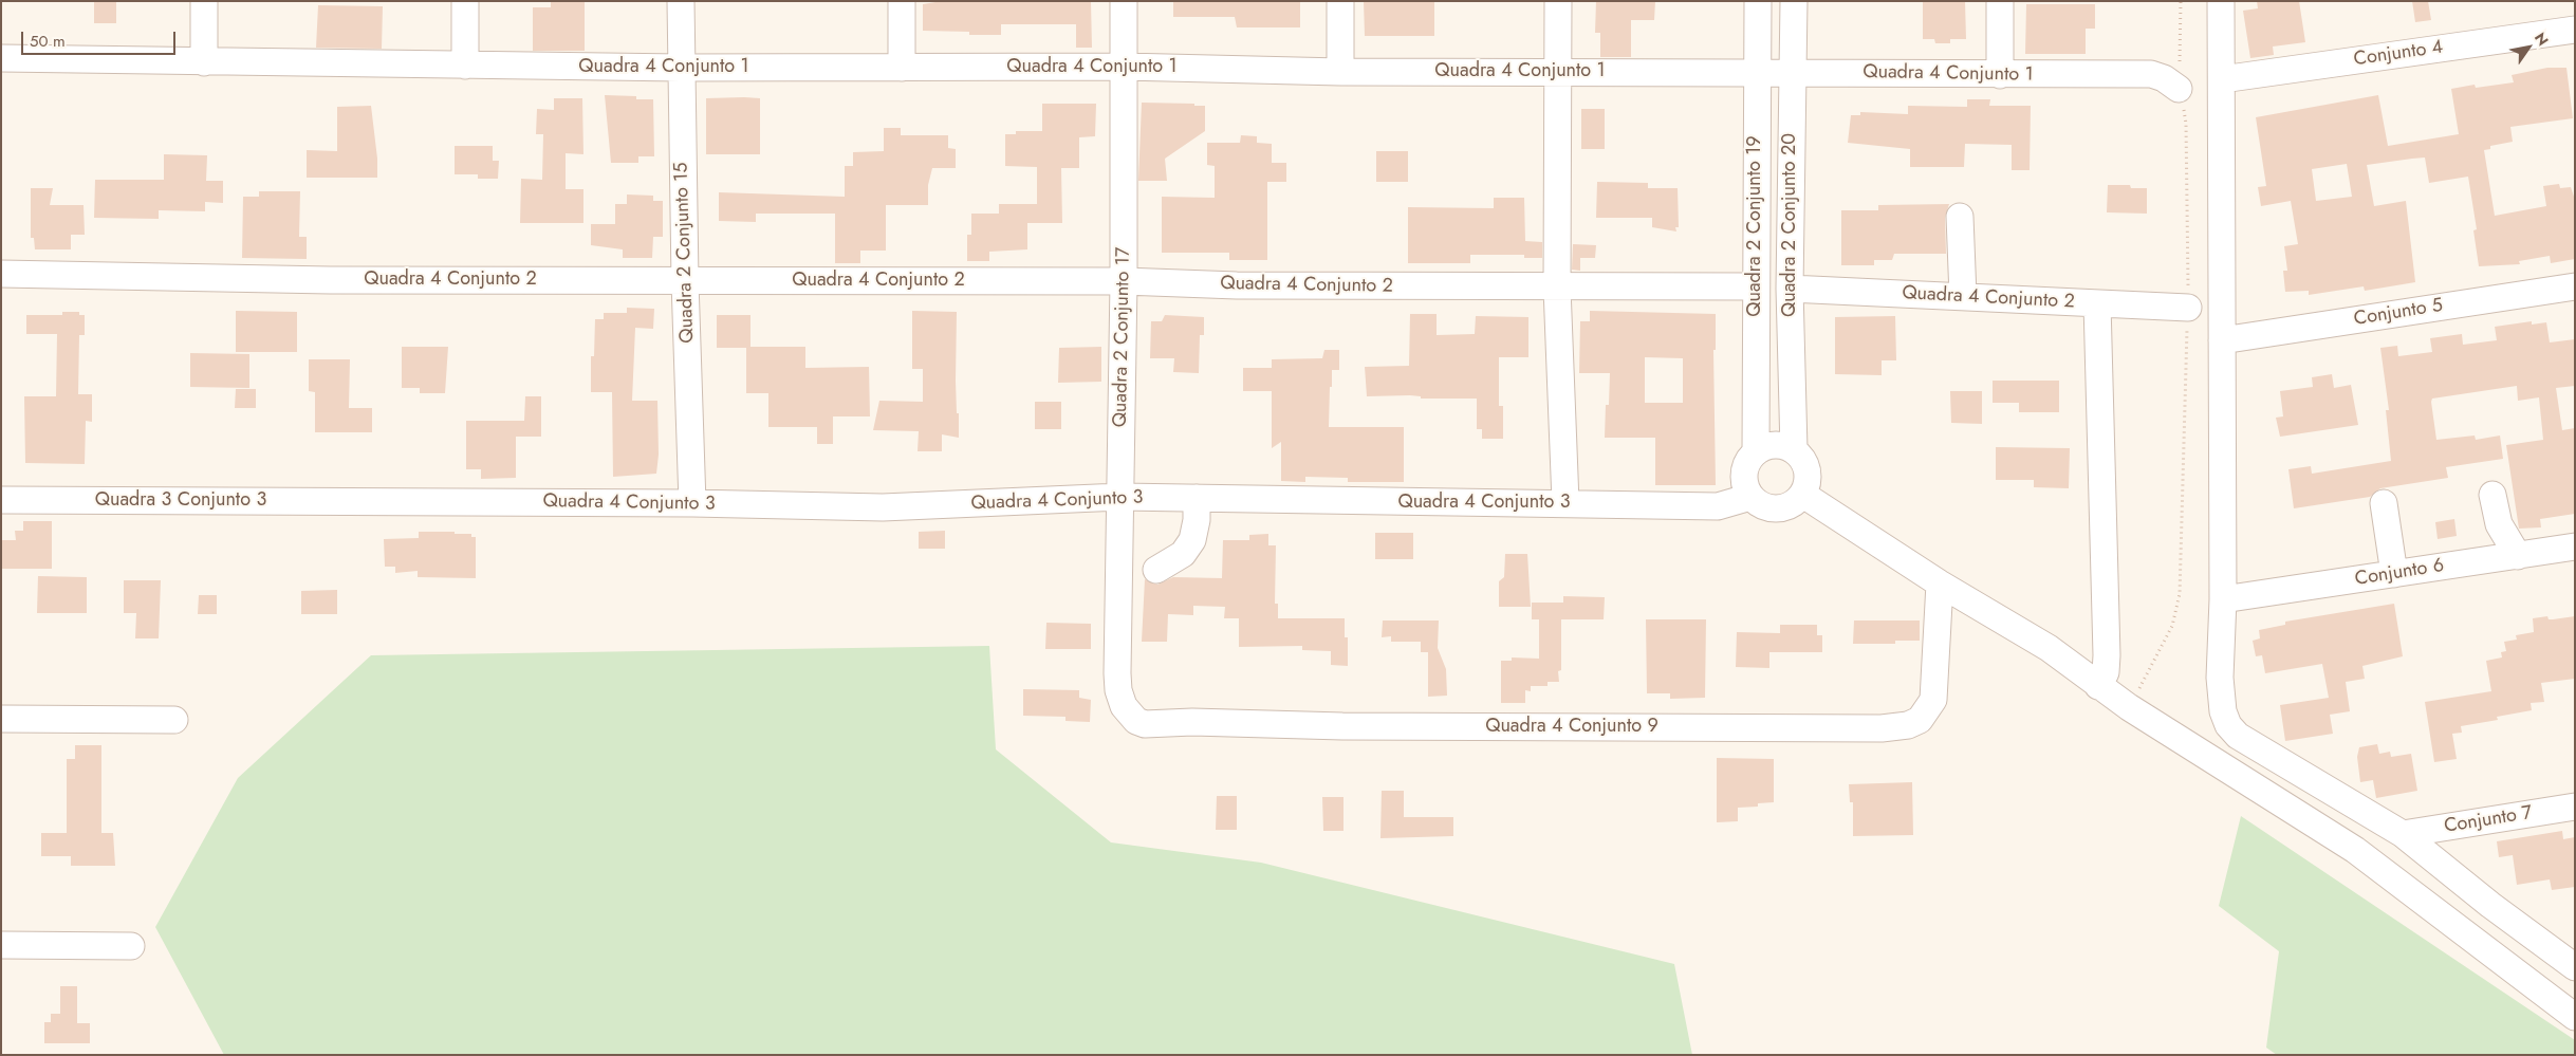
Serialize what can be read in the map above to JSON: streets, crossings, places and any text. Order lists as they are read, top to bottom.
{
  "streets": {
    "street": [
      "Conjunto 4",
      "Quadra 4 Conjunto 1",
      "Quadra 2 Conjunto 20",
      "Quadra 2 Conjunto 19",
      "Quadra 2 Conjunto 15",
      "Quadra 4 Conjunto 2",
      "Conjunto 5",
      "Quadra 2 Conjunto 17",
      "Quadra 3 Conjunto 3",
      "Quadra 4 Conjunto 3",
      "Conjunto 6",
      "Quadra 4 Conjunto 9",
      "Conjunto 7"
    ]
  },
  "crossings": [
    ["Quadra 4 Conjunto 1", "Quadra 2 Conjunto 20"],
    ["Quadra 4 Conjunto 1", "Quadra 2 Conjunto 19"],
    ["Quadra 4 Conjunto 1", "Quadra 2 Conjunto 15"],
    ["Quadra 4 Conjunto 1", "Quadra 2 Conjunto 17"],
    ["Quadra 2 Conjunto 20", "Quadra 2 Conjunto 19"],
    ["Quadra 2 Conjunto 20", "Quadra 4 Conjunto 2"],
    ["Quadra 2 Conjunto 20", "Quadra 4 Conjunto 3"],
    ["Quadra 2 Conjunto 19", "Quadra 4 Conjunto 2"],
    ["Quadra 2 Conjunto 19", "Quadra 4 Conjunto 3"],
    ["Quadra 2 Conjunto 15", "Quadra 4 Conjunto 2"],
    ["Quadra 2 Conjunto 15", "Quadra 4 Conjunto 3"],
    ["Quadra 4 Conjunto 2", "Quadra 2 Conjunto 17"],
    ["Quadra 2 Conjunto 17", "Quadra 4 Conjunto 3"],
    ["Quadra 2 Conjunto 17", "Quadra 4 Conjunto 9"],
    ["Quadra 3 Conjunto 3", "Quadra 4 Conjunto 3"]
  ],
  "scale_bar": "50 m",
  "north": "top right"
}
